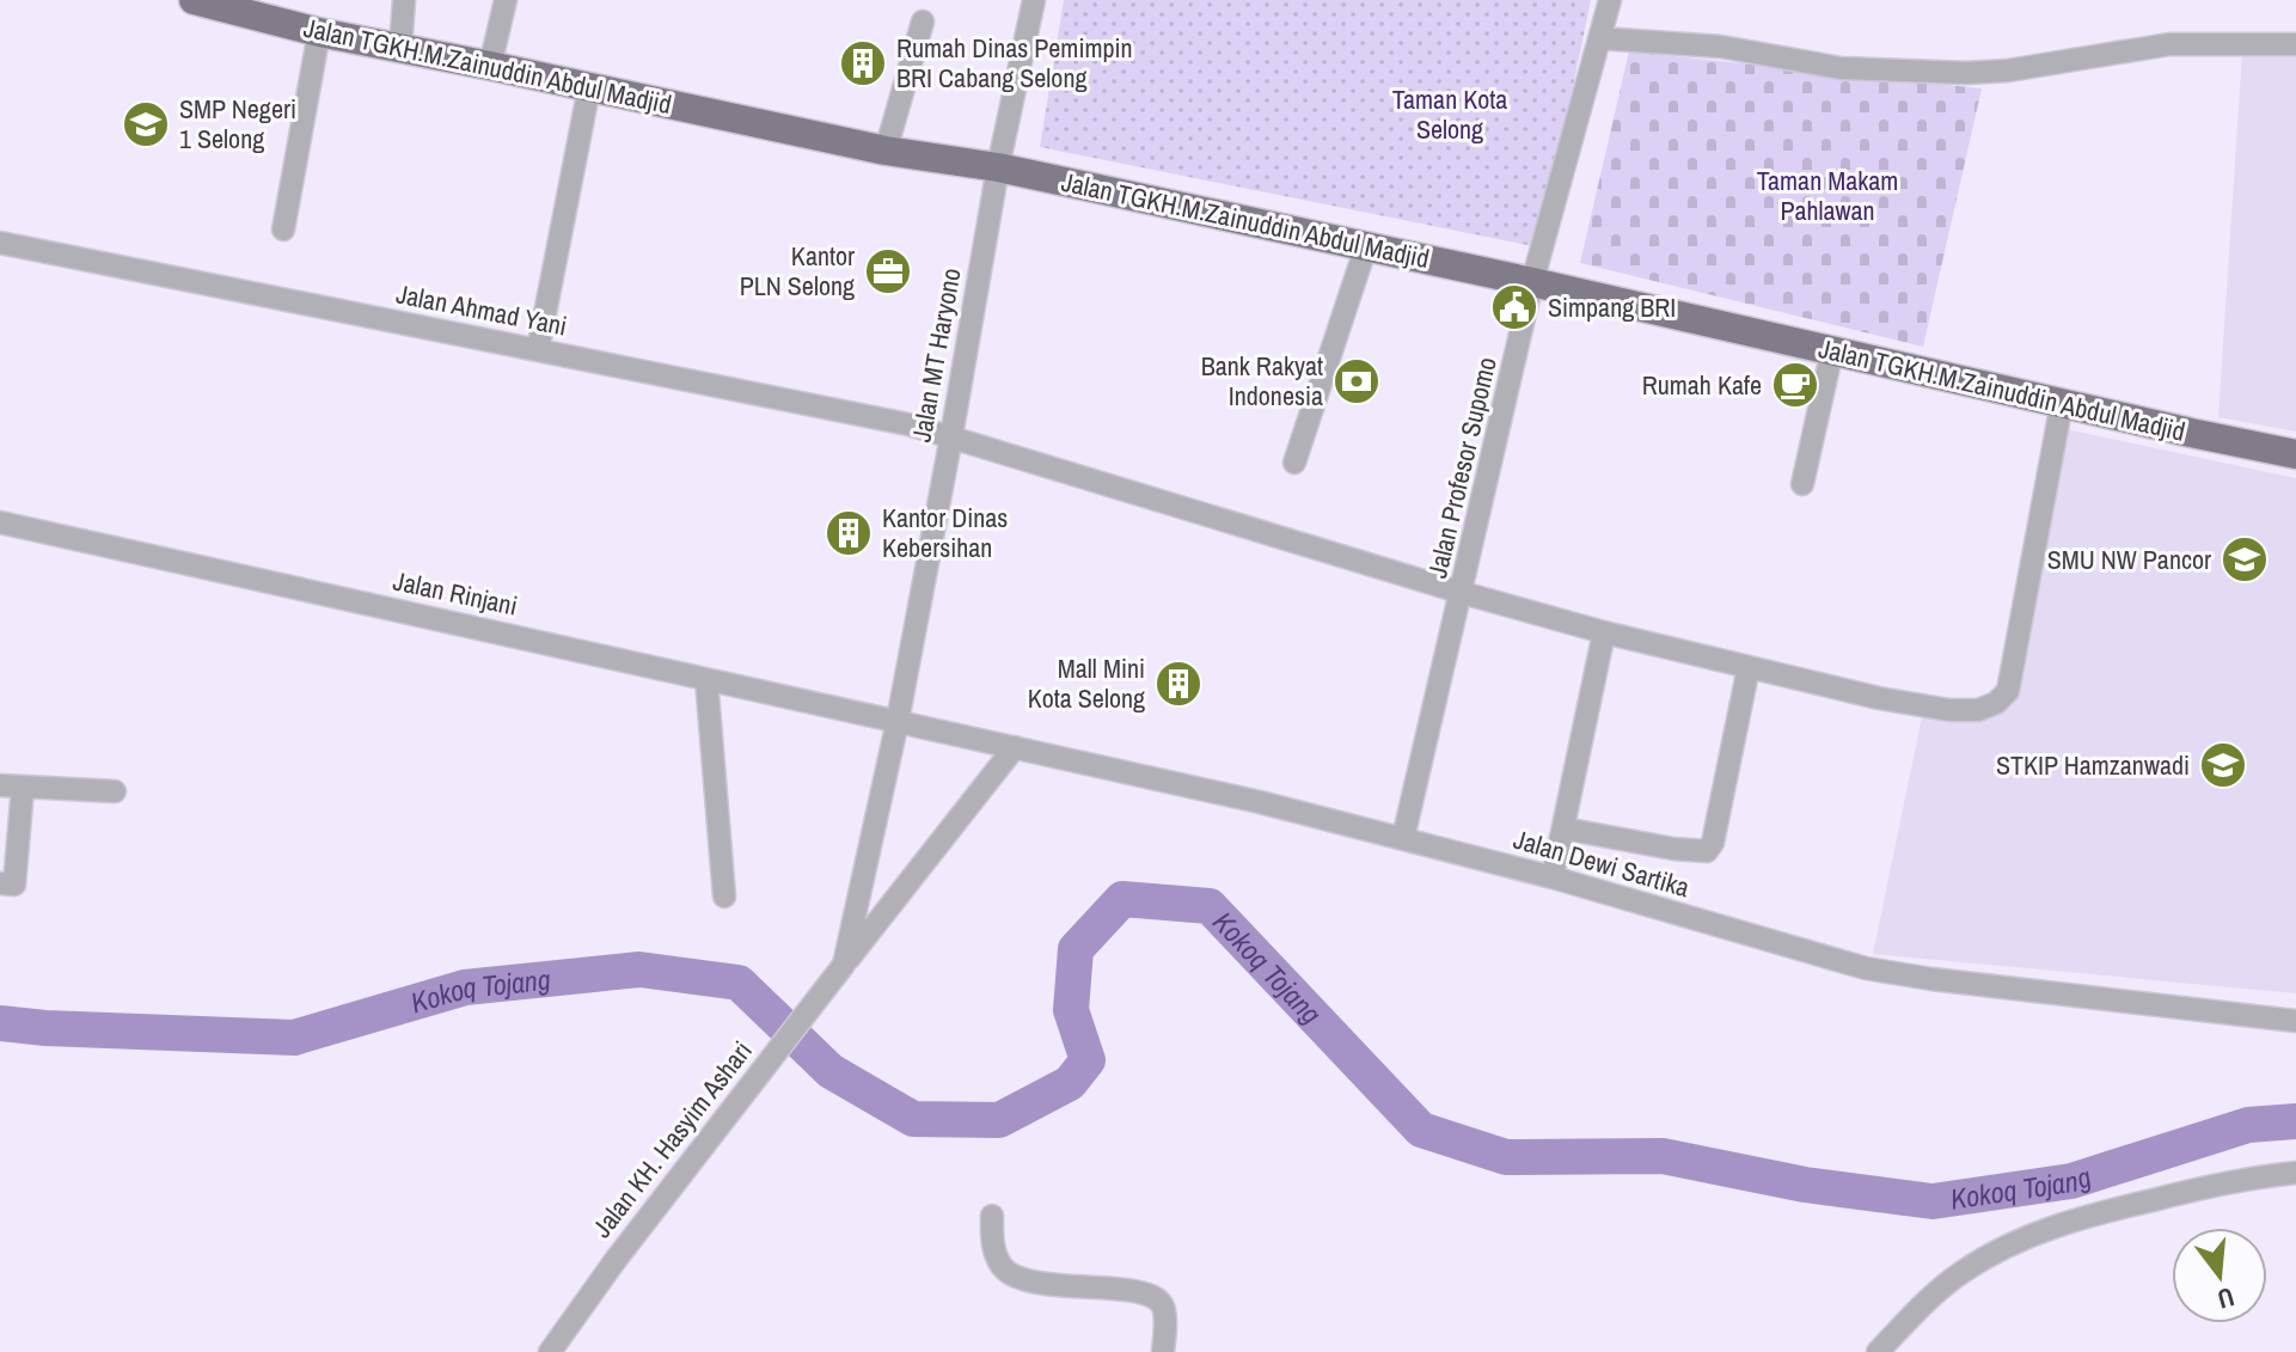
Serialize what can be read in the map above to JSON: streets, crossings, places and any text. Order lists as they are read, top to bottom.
{
  "streets": {
    "main road": ["Jalan TGKH.M.Zainuddin Abdul Madjid"],
    "street": [
      "Jalan Ahmad Yani",
      "Jalan MT Haryono",
      "Jalan Profesor Supomo",
      "Jalan Rinjani",
      "Jalan Dewi Sartika",
      "Jalan KH. Hasyim Ashari"
    ]
  },
  "crossings": [
    ["Jalan TGKH.M.Zainuddin Abdul Madjid", "Jalan Ahmad Yani"],
    ["Jalan TGKH.M.Zainuddin Abdul Madjid", "Jalan MT Haryono"],
    ["Jalan TGKH.M.Zainuddin Abdul Madjid", "Jalan Profesor Supomo"],
    ["Jalan Ahmad Yani", "Jalan MT Haryono"],
    ["Jalan Ahmad Yani", "Jalan Profesor Supomo"],
    ["Jalan MT Haryono", "Jalan Rinjani"],
    ["Jalan MT Haryono", "Jalan Dewi Sartika"],
    ["Jalan MT Haryono", "Jalan KH. Hasyim Ashari"],
    ["Jalan Profesor Supomo", "Jalan Dewi Sartika"],
    ["Jalan Rinjani", "Jalan Dewi Sartika"],
    ["Jalan Rinjani", "Jalan KH. Hasyim Ashari"],
    ["Jalan Dewi Sartika", "Jalan KH. Hasyim Ashari"]
  ],
  "water": ["Kokoq Tojang"],
  "parks": ["Taman Kota Selong", "Taman Makam Pahlawan"],
  "places": {
    "building": ["Rumah Dinas Pemimpin BRI Cabang Selong", "Kantor Dinas Kebersihan", "Mall Mini Kota Selong"],
    "school or university": ["SMP Negeri 1 Selong", "SMU NW Pancor", "STKIP Hamzanwadi"],
    "office": ["Kantor PLN Selong"],
    "public building": ["Simpang BRI"],
    "bank": ["Bank Rakyat Indonesia"],
    "cafe": ["Rumah Kafe"]
  },
  "north": "bottom"
}
